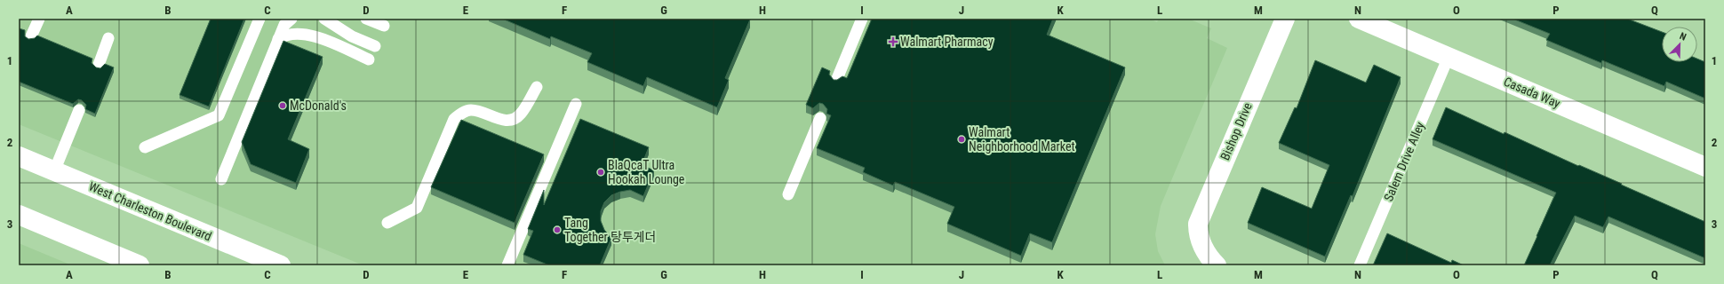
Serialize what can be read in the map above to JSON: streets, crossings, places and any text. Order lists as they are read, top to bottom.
{
  "streets": {
    "street": ["Casada Way", "Bishop Drive", "West Charleston Boulevard"],
    "lane": ["Salem Drive Alley"]
  },
  "crossings": [
    ["Casada Way", "Salem Drive Alley"]
  ],
  "places": {
    "health": ["Walmart Pharmacy"],
    "other": [
      "McDonald's",
      "Walmart Neighborhood Market",
      "BlaQcaT Ultra Hookah Lounge",
      "Tang Together 탕투게더"
    ]
  },
  "north": "top right",
  "grid": {
    "columns": [
      "A",
      "B",
      "C",
      "D",
      "E",
      "F",
      "G",
      "H",
      "I",
      "J",
      "K",
      "L",
      "M",
      "N",
      "O",
      "P",
      "Q"
    ],
    "rows": ["1", "2", "3"]
  }
}
